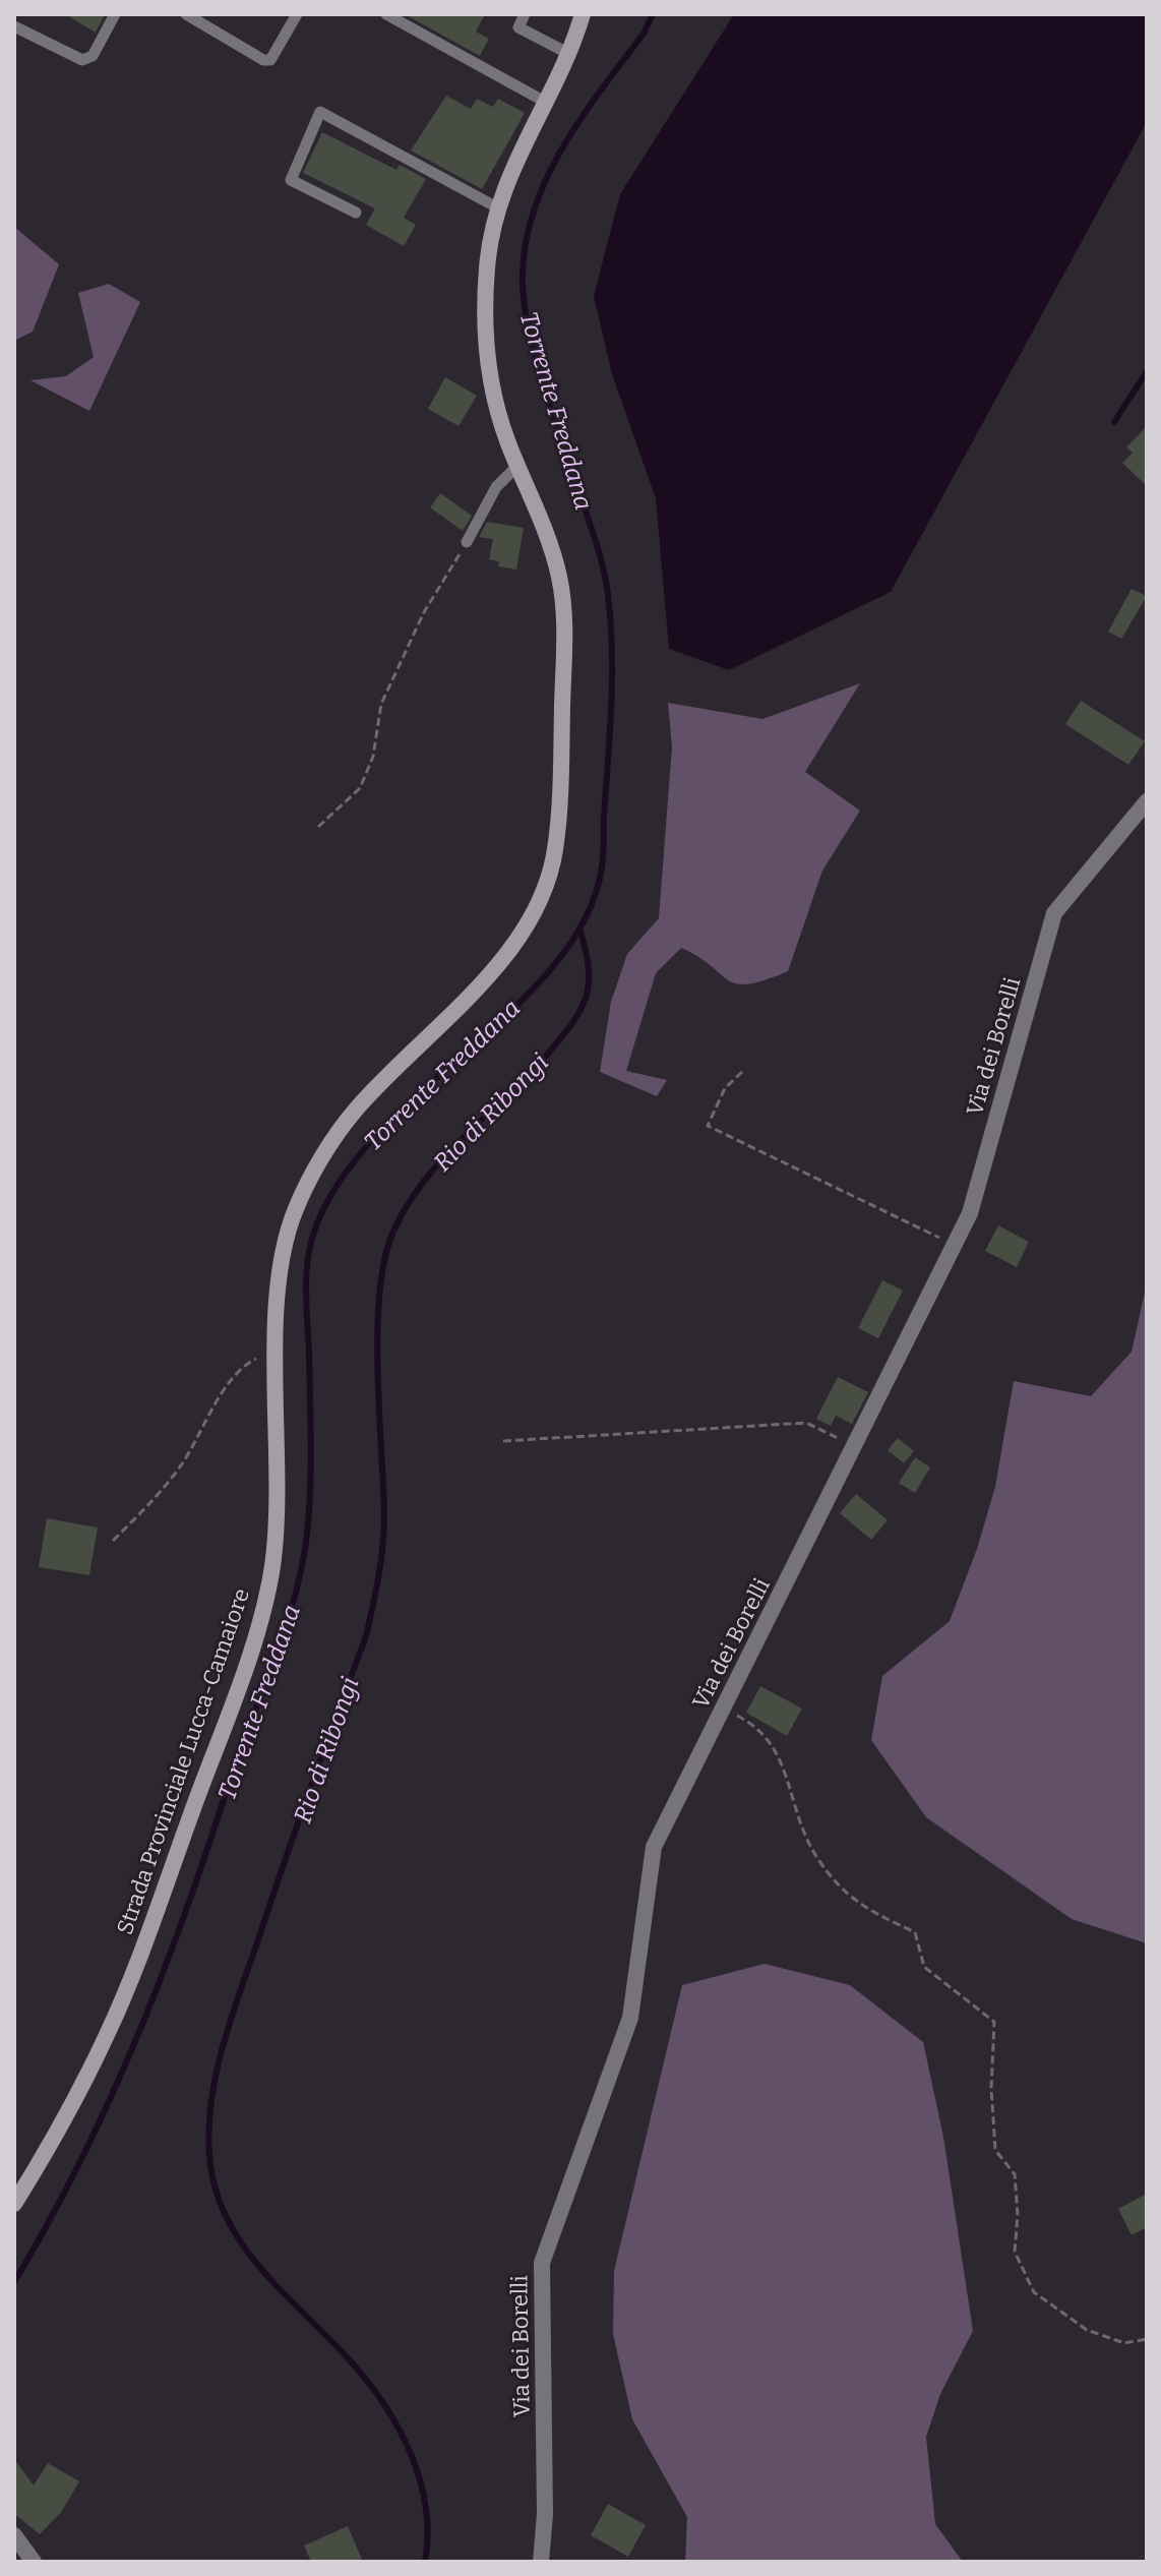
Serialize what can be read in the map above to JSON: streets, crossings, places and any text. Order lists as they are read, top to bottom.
{
  "streets": {
    "main road": ["Strada Provinciale Lucca-Camaiore"],
    "street": ["Via dei Borelli"]
  },
  "water": ["Torrente Freddana", "Rio di Ribongi"]
}
